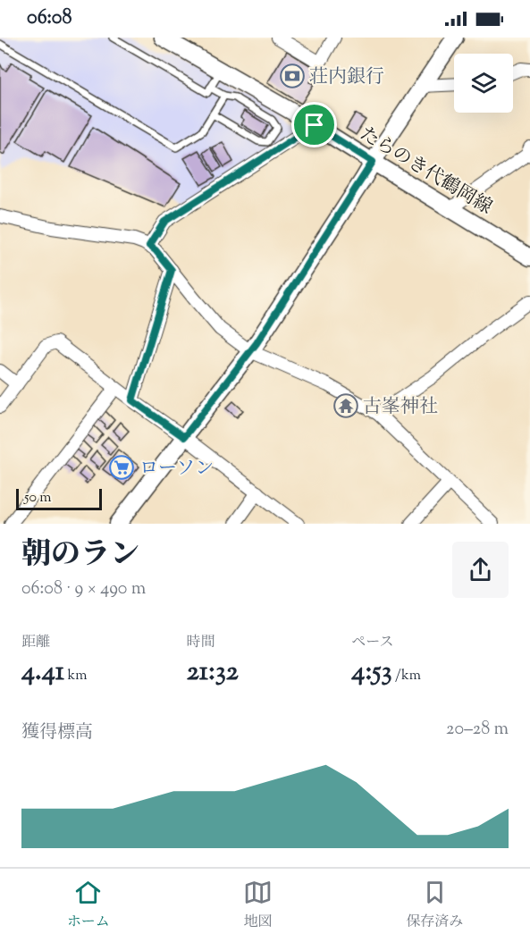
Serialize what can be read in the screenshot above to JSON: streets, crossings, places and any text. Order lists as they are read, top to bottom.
{
  "streets": {
    "street": ["たらのき代鶴岡線"]
  },
  "places": {
    "bank": ["荘内銀行"],
    "temple": ["古峯神社"],
    "supermarket": ["ローソン"]
  },
  "scale_bar": "50 m",
  "page": {
    "status": "06:08",
    "scale": "50 m",
    "heading": ["朝のラン", "06:08 · 9 × 490 m"],
    "stats": [
      ["距離", "4.41 km"],
      ["時間", "21:32"],
      ["ペース", "4:53 /km"]
    ],
    "chart": ["獲得標高", "20–28 m"],
    "tabs": ["ホーム", "地図", "保存済み"]
  }
}
